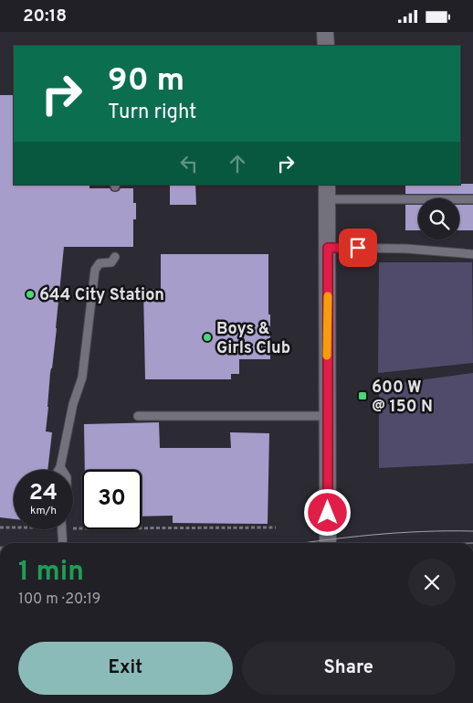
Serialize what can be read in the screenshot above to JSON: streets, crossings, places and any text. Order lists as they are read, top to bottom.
{
  "places": {
    "other": ["644 City Station", "Boys & Girls Club"],
    "transit": ["600 W @ 150 N"]
  },
  "page": {
    "status": "20:18",
    "turn": ["90 m", "Turn right"],
    "speed": "24 km/h",
    "limit": "30",
    "heading": ["1 min", "100 m · 20:19"],
    "buttons": ["Exit", "Share"]
  }
}
